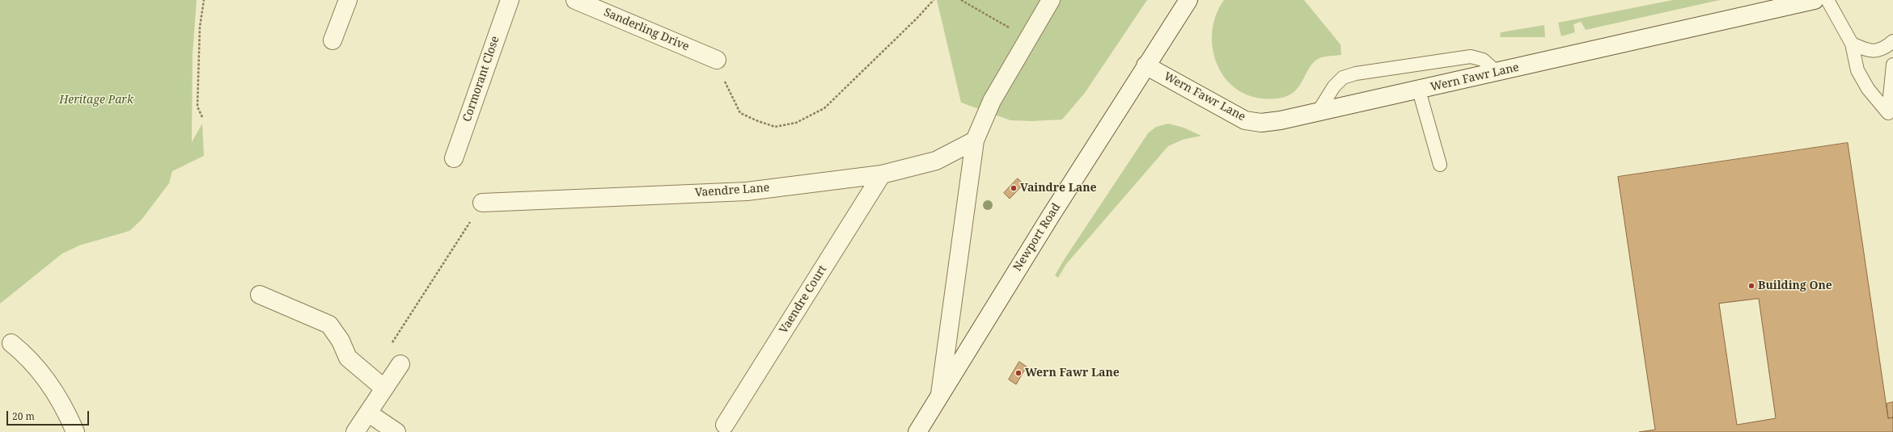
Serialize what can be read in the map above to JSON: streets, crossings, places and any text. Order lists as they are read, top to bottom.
{
  "streets": {
    "street": [
      "Sanderling Drive",
      "Wern Fawr Lane",
      "Cormorant Close",
      "Vaendre Lane",
      "Newport Road",
      "Vaendre Court"
    ]
  },
  "crossings": [
    ["Wern Fawr Lane", "Newport Road"],
    ["Vaendre Lane", "Newport Road"],
    ["Vaendre Lane", "Vaendre Court"]
  ],
  "parks": ["Heritage Park"],
  "places": ["Vaindre Lane", "Building One", "Wern Fawr Lane"],
  "scale_bar": "20 m"
}
